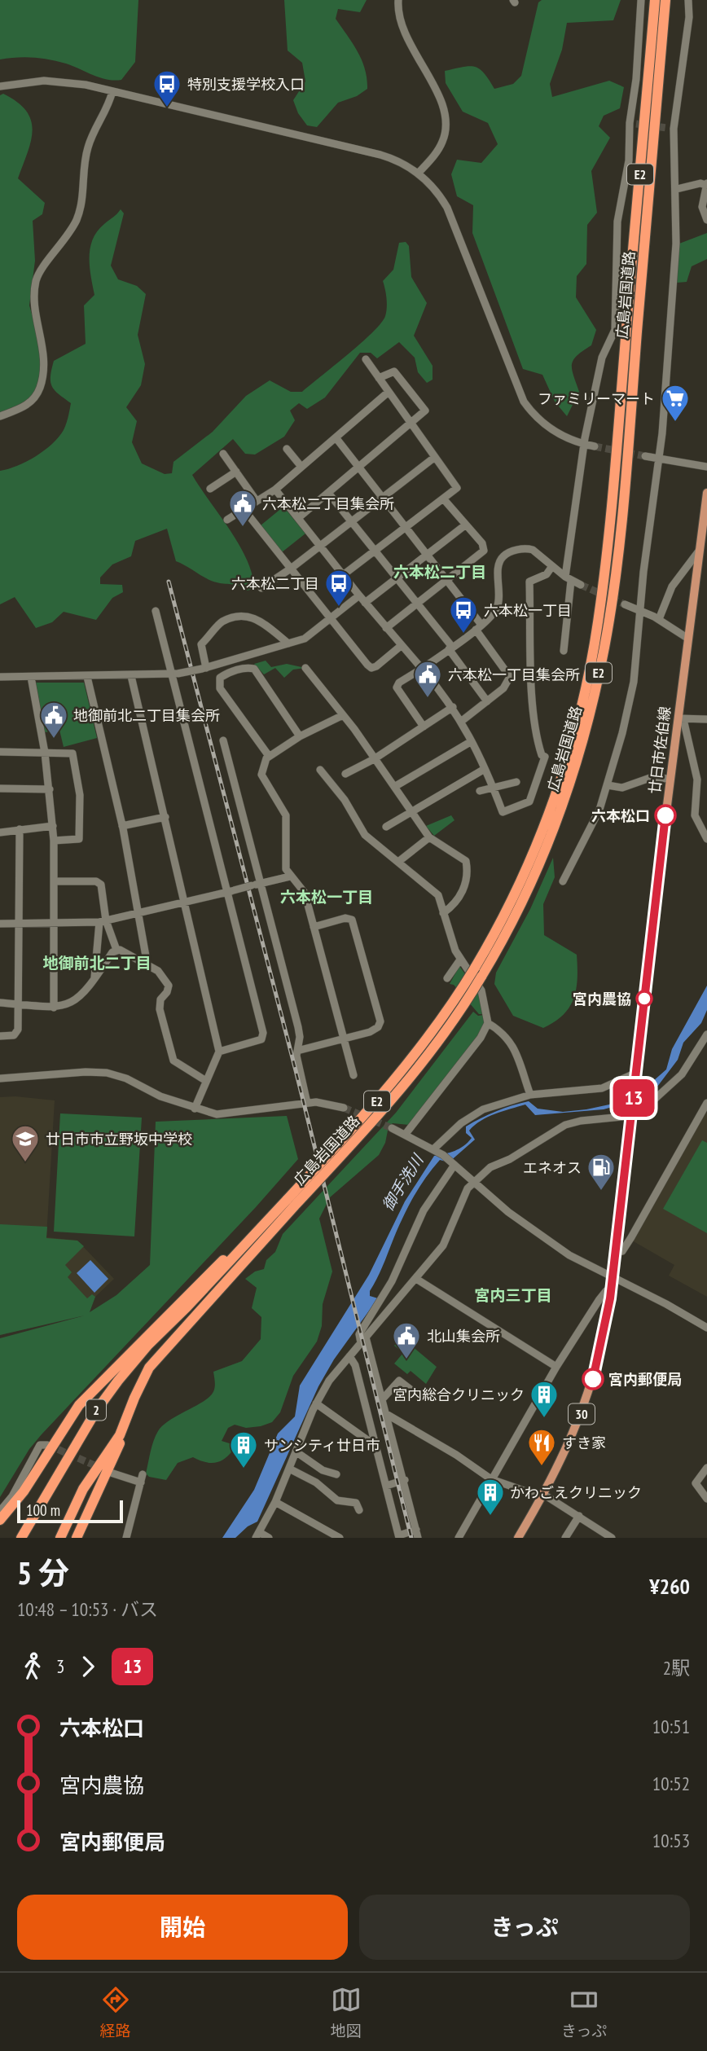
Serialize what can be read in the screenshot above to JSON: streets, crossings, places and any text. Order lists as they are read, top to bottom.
{
  "streets": {
    "highway": ["E2", "広島岩国道路", "2"],
    "main road": ["廿日市佐伯線", "30"]
  },
  "crossings": [
    ["広島岩国道路", "2"]
  ],
  "districts": [
    "六本松二丁目",
    "六本松一丁目",
    "地御前北二丁目",
    "宮内三丁目"
  ],
  "water": ["御手洗川"],
  "places": {
    "bus stop": ["特別支援学校入口", "六本松二丁目", "六本松一丁目"],
    "supermarket": ["ファミリーマート"],
    "public building": [
      "六本松二丁目集会所",
      "六本松一丁目集会所",
      "地御前北二丁目集会所",
      "北山集会所"
    ],
    "other": ["六本松口", "宮内農協", "宮内郵便局"],
    "school or university": ["廿日市市立野坂中学校"],
    "fuel station": ["エネオス"],
    "building": ["宮内総合クリニック", "サンシティ廿日市", "かわごえクリニック"],
    "restaurant": ["すき家"]
  },
  "lines": ["bus line 13"],
  "scale_bar": "100 m",
  "page": {
    "on_map": "13",
    "scale": "100 m",
    "heading": ["5 分", "10:48 – 10:53 · バス", "¥260"],
    "legs": ["3", "13", "2駅"],
    "list": [
      {
        "name": "六本松口",
        "value": "10:51"
      },
      {
        "name": "宮内農協",
        "value": "10:52"
      },
      {
        "name": "宮内郵便局",
        "value": "10:53"
      }
    ],
    "buttons": ["開始", "きっぷ"],
    "tabs": ["経路", "地図", "きっぷ"]
  }
}
